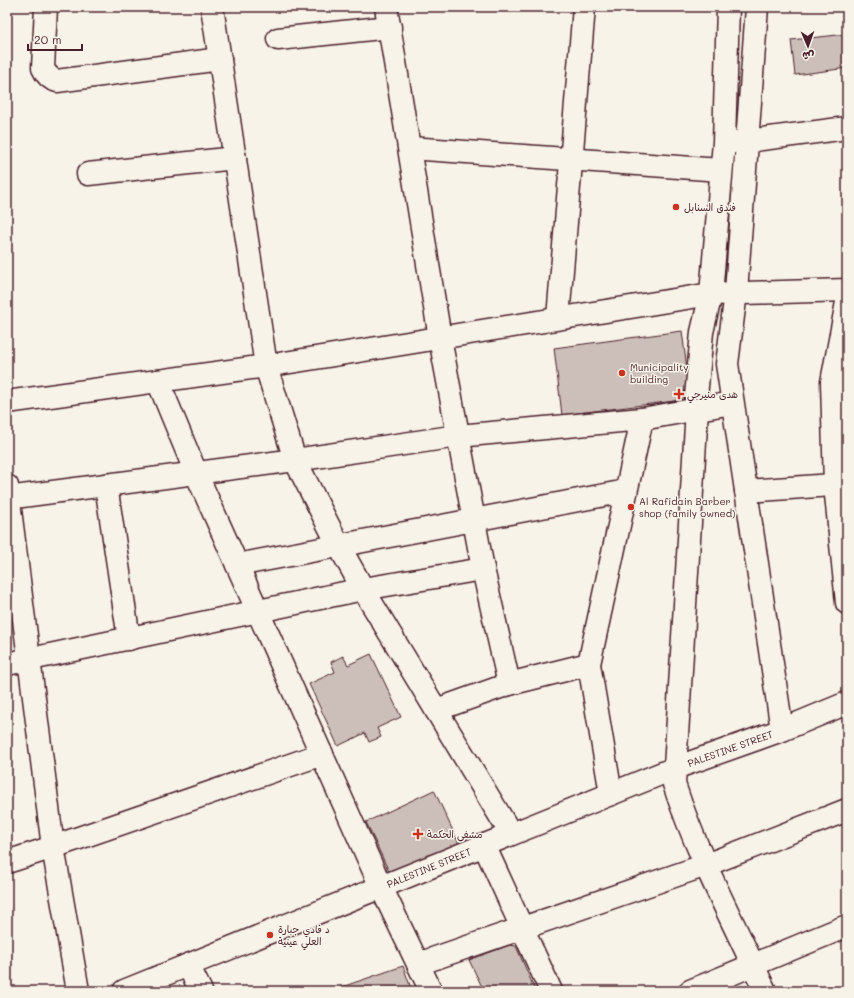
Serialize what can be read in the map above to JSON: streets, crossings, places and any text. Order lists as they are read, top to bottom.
{
  "streets": {
    "street": ["PALESTINE STREET"]
  },
  "places": {
    "other": [
      "فندق السنابل",
      "Municipality building",
      "Al Rafidain Barber shop (family owned)",
      "د فادي جبارة العلي عينية"
    ],
    "health": ["هدى منيرجي", "مشفى الحكمة"]
  },
  "scale_bar": "20 m",
  "north": "bottom"
}
